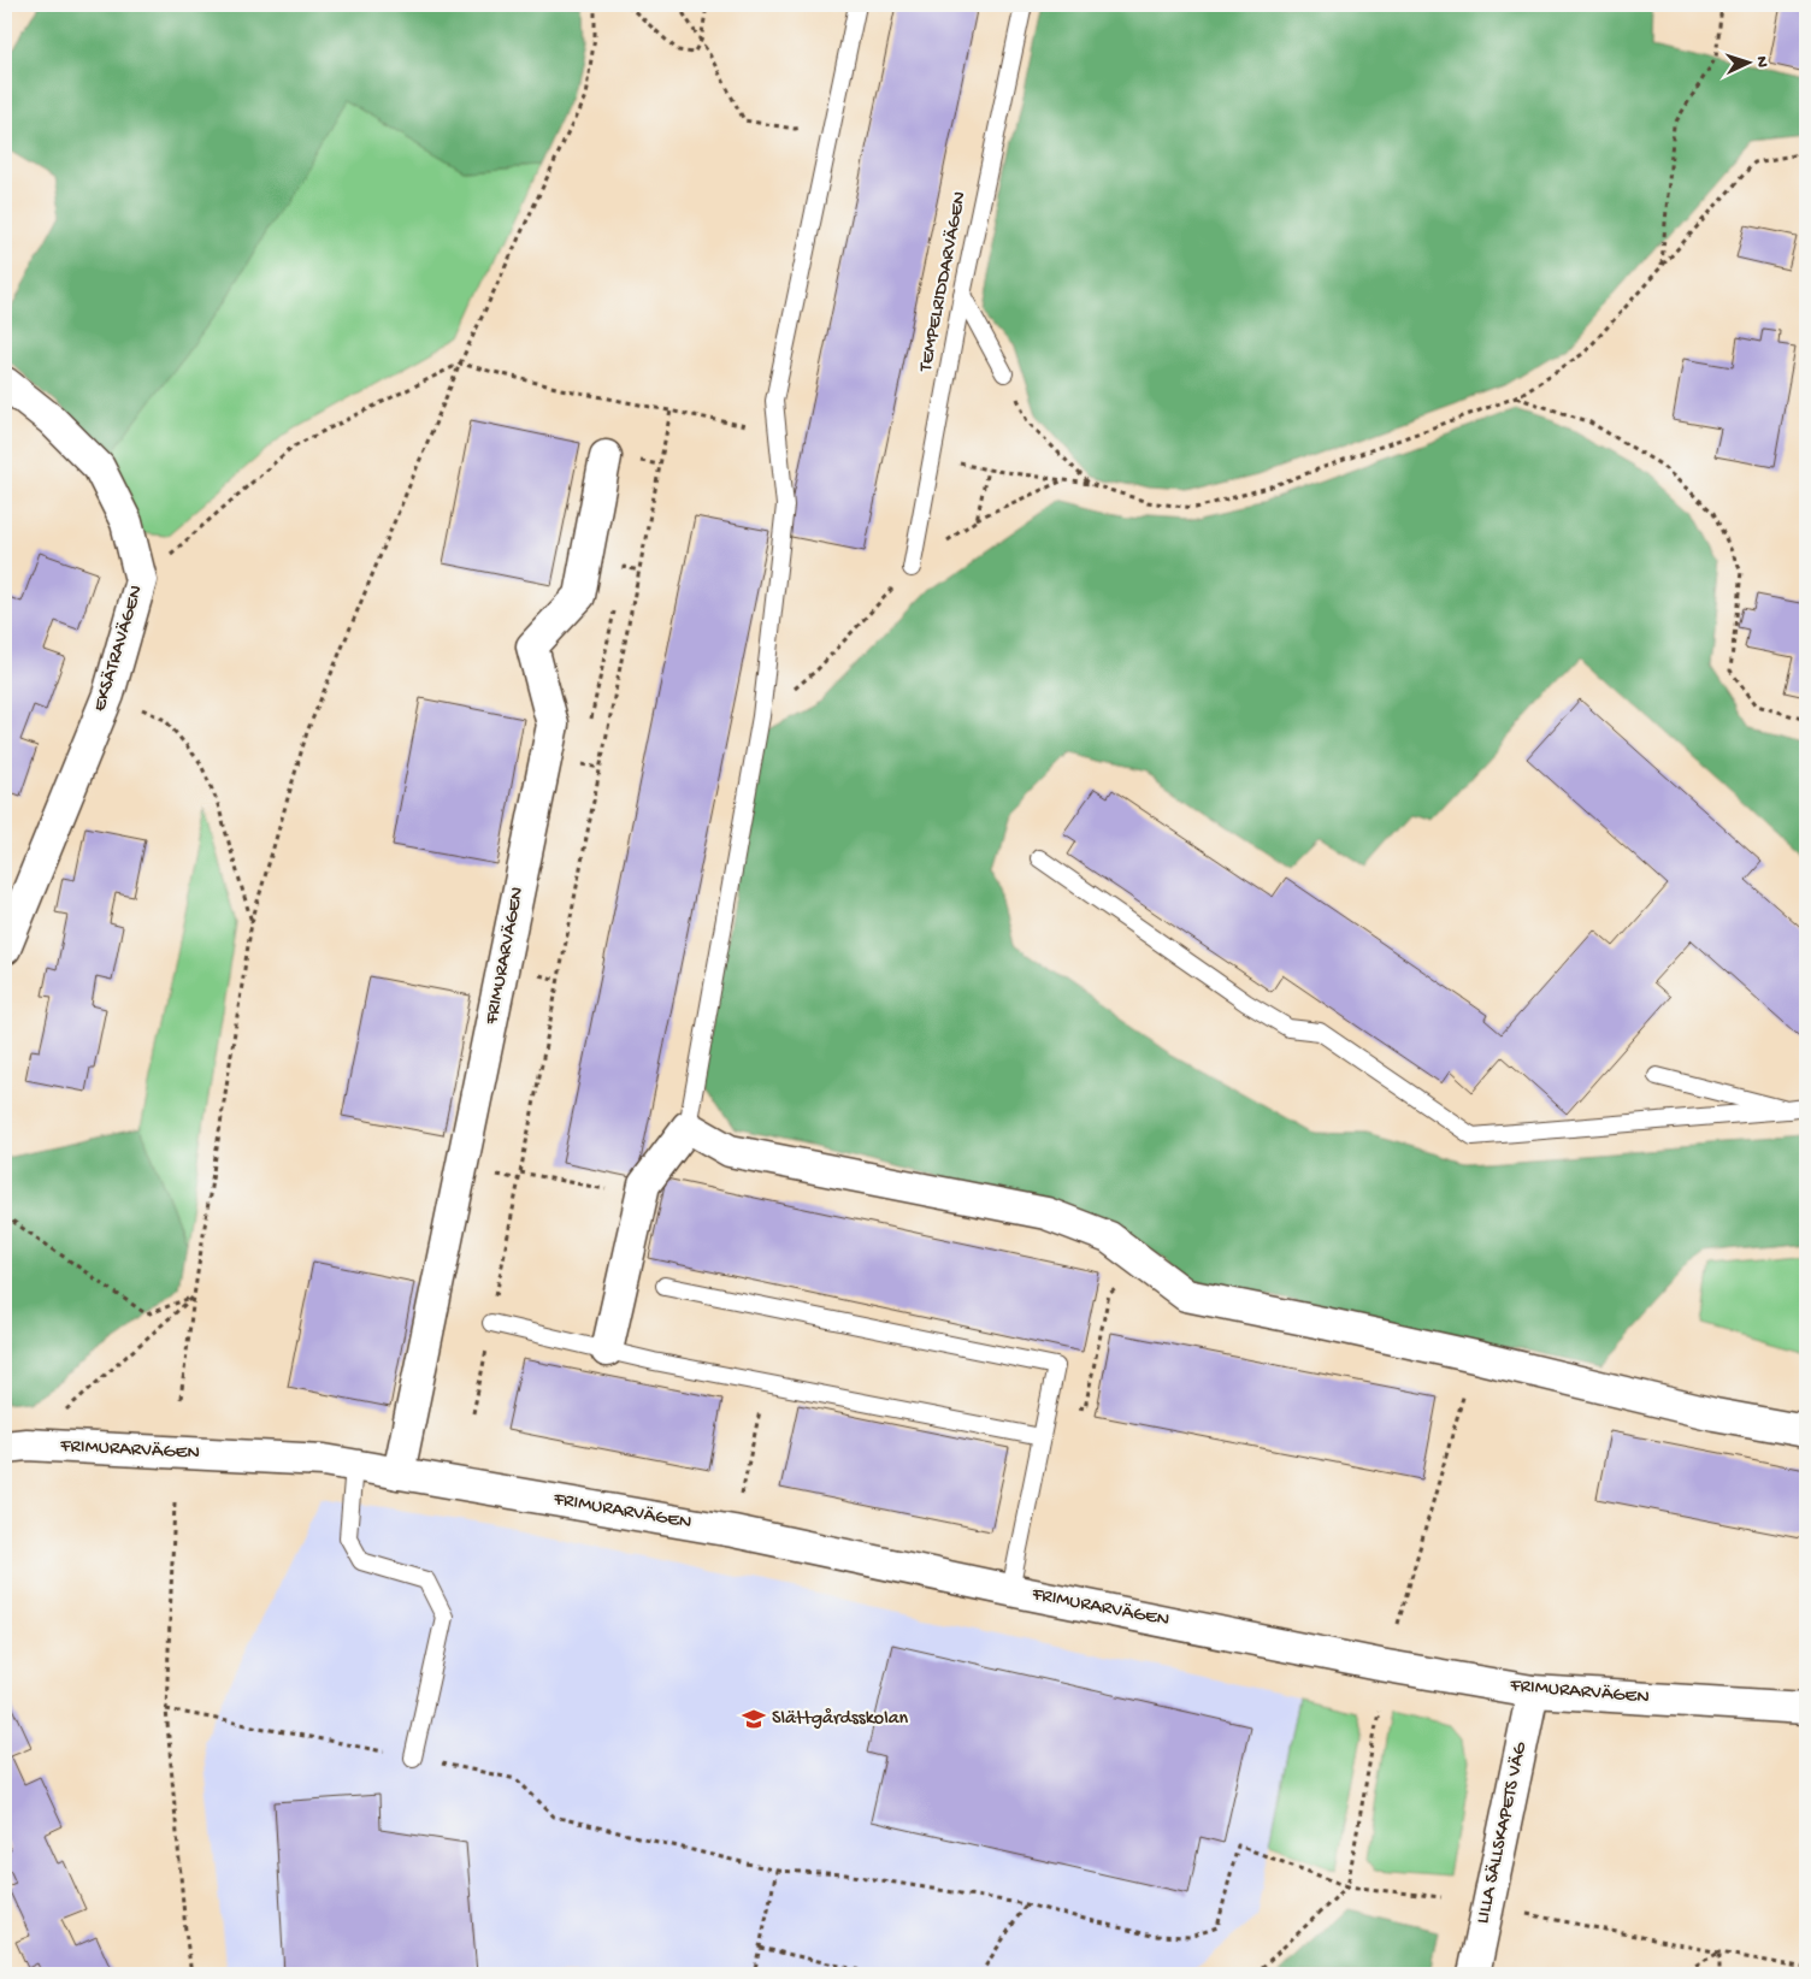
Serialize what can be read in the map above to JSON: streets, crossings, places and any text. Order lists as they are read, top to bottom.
{
  "streets": {
    "street": ["EKSÄTRAVÄGEN", "FRIMURARVÄGEN", "LILLA SÄLLSKAPETS VÄG"],
    "lane": ["TEMPELRIDDARVÄGEN"]
  },
  "crossings": [
    ["FRIMURARVÄGEN", "LILLA SÄLLSKAPETS VÄG"]
  ],
  "places": {
    "school or university": ["Slättgårdsskolan"]
  },
  "north": "right"
}
